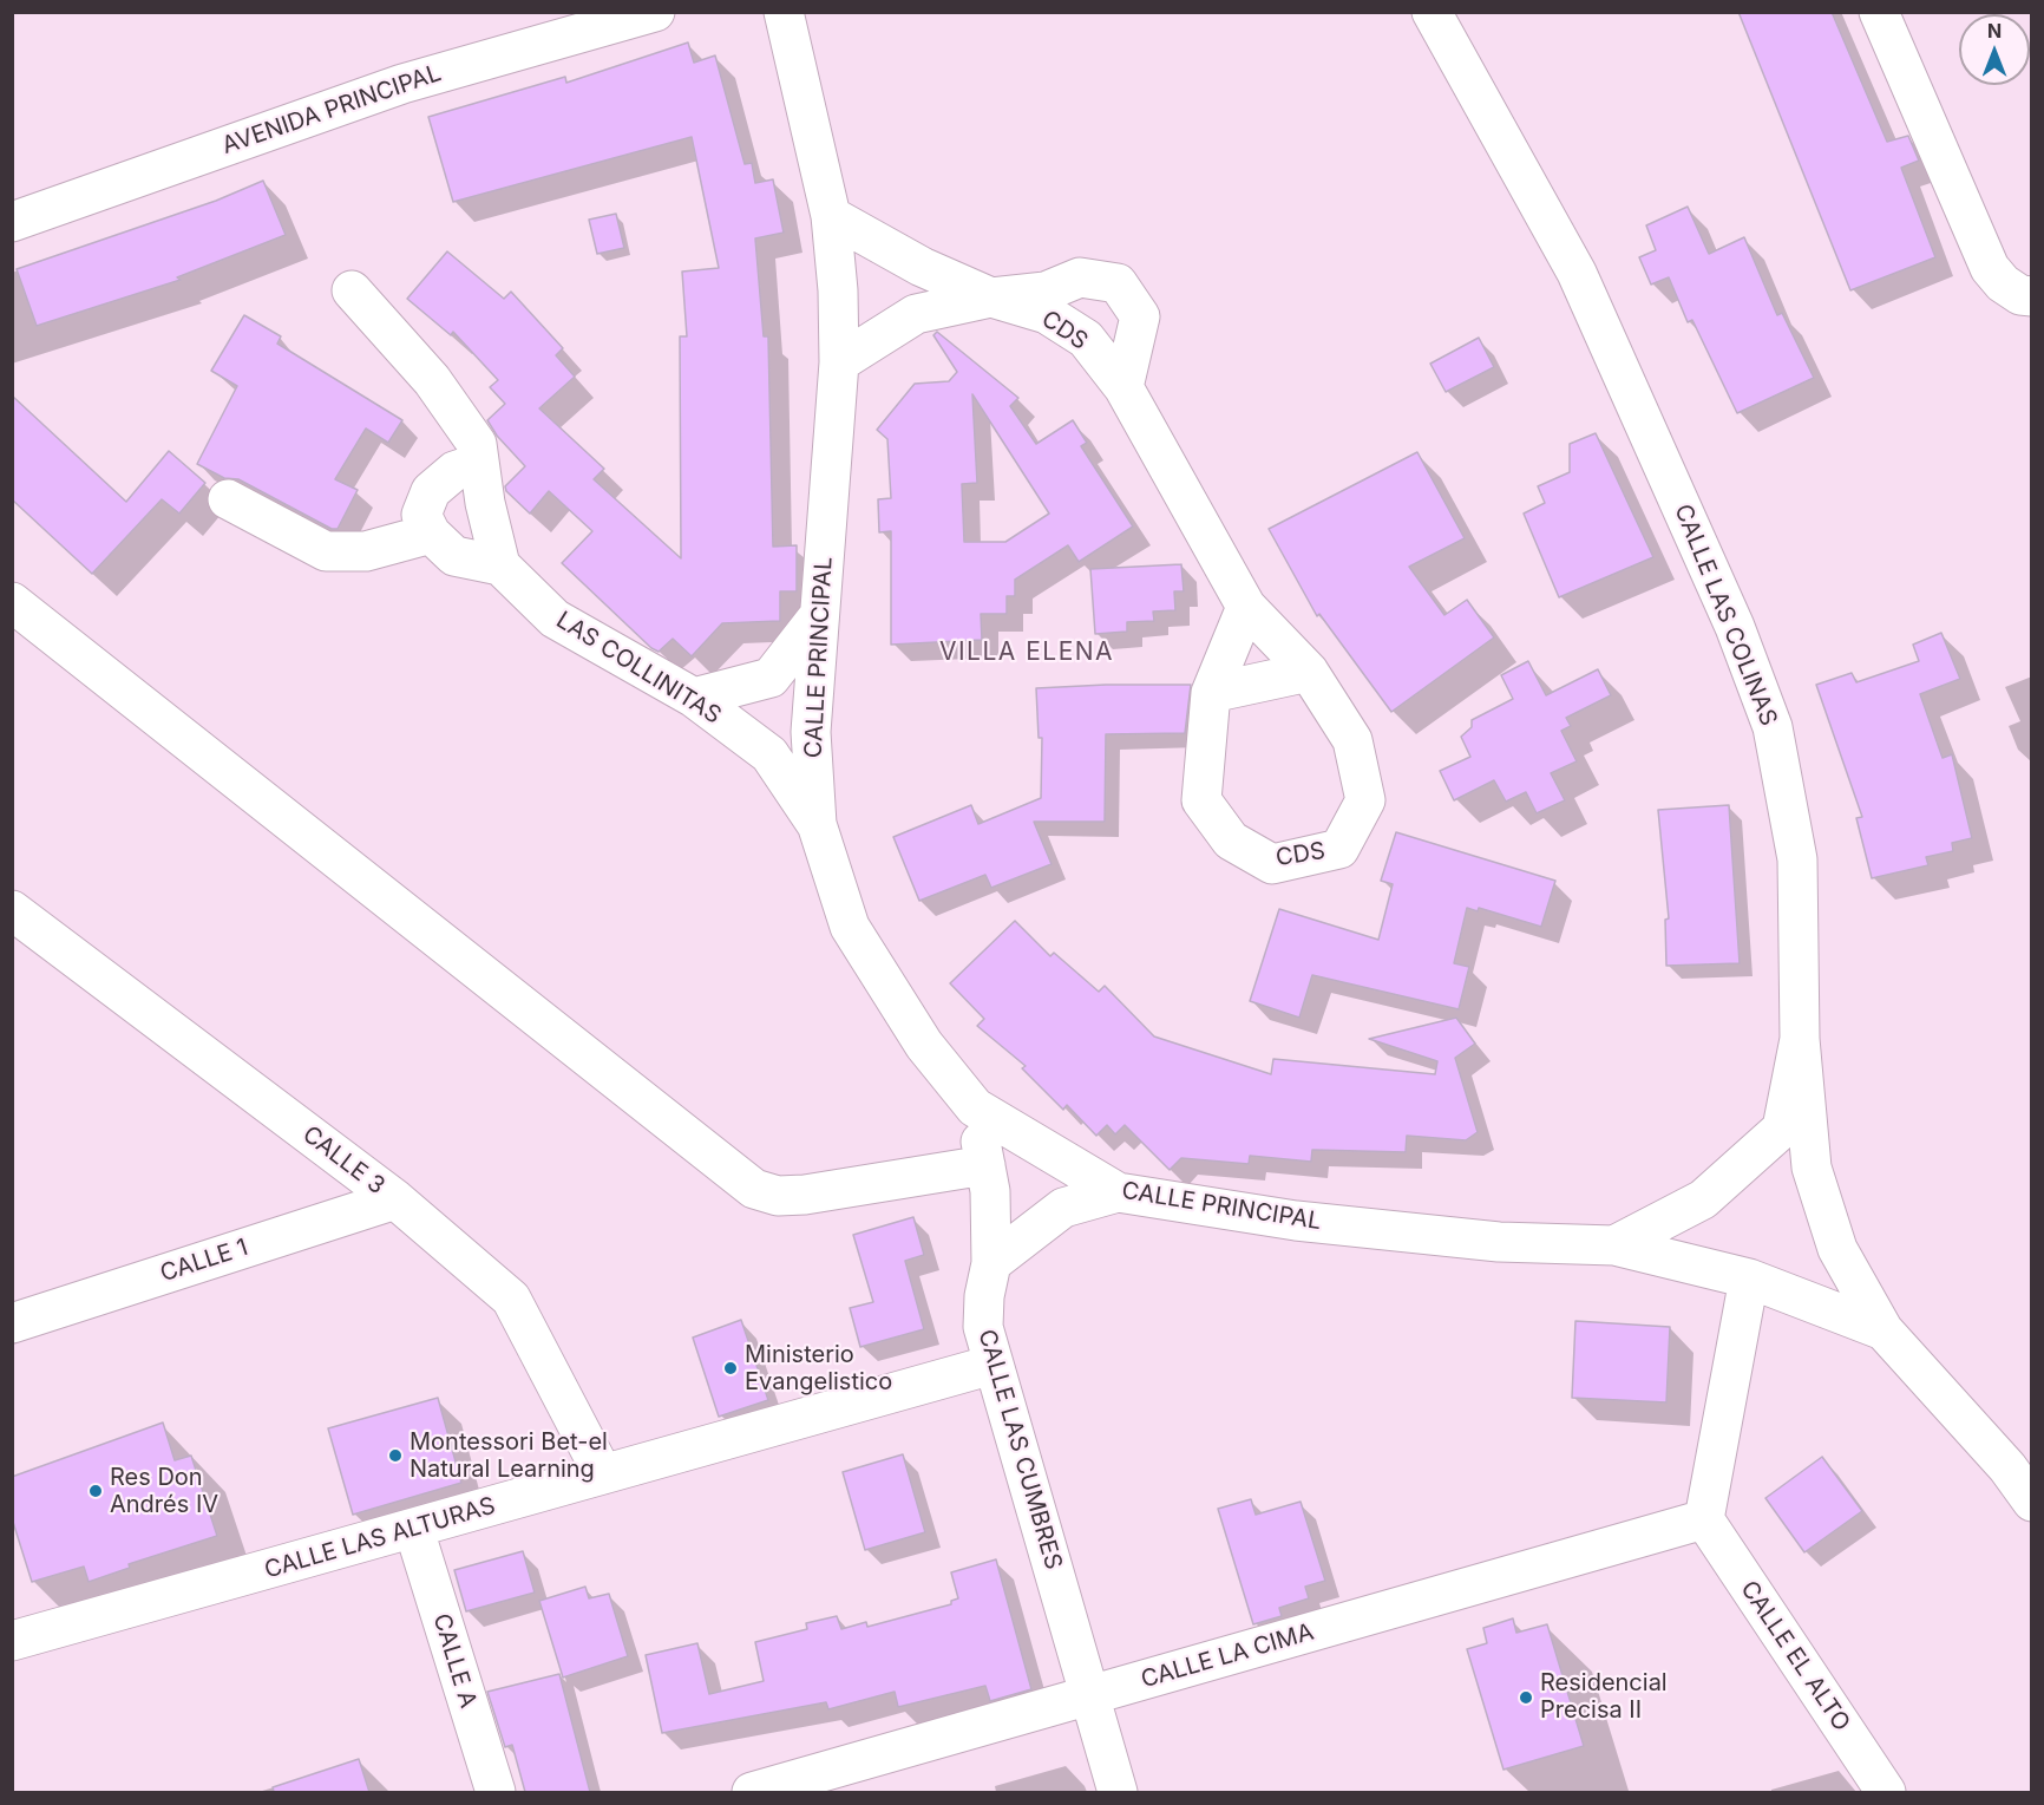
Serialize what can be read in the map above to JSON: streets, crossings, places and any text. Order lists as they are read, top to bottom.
{
  "streets": {
    "street": [
      "AVENIDA PRINCIPAL",
      "CDS",
      "CALLE LAS COLINAS",
      "CALLE PRINCIPAL",
      "LAS COLLINITAS",
      "CALLE 3",
      "CALLE 1",
      "CALLE LAS CUMBRES",
      "CALLE LAS ALTURAS",
      "CALLE LA CIMA",
      "CALLE EL ALTO",
      "CALLE A"
    ]
  },
  "crossings": [
    ["CDS", "CALLE PRINCIPAL"],
    ["CALLE LAS COLINAS", "CALLE PRINCIPAL"],
    ["CALLE PRINCIPAL", "LAS COLLINITAS"],
    ["CALLE PRINCIPAL", "CALLE LAS CUMBRES"],
    ["CALLE 3", "CALLE 1"],
    ["CALLE 3", "CALLE LAS ALTURAS"],
    ["CALLE LAS CUMBRES", "CALLE LAS ALTURAS"],
    ["CALLE LAS CUMBRES", "CALLE LA CIMA"],
    ["CALLE LAS ALTURAS", "CALLE A"],
    ["CALLE LA CIMA", "CALLE EL ALTO"]
  ],
  "districts": ["VILLA ELENA"],
  "places": [
    "Ministerio Evangelistico",
    "Montessori Bet-el Natural Learning",
    "Res Don Andrés IV",
    "Residencial Precisa II"
  ],
  "north": "top"
}
